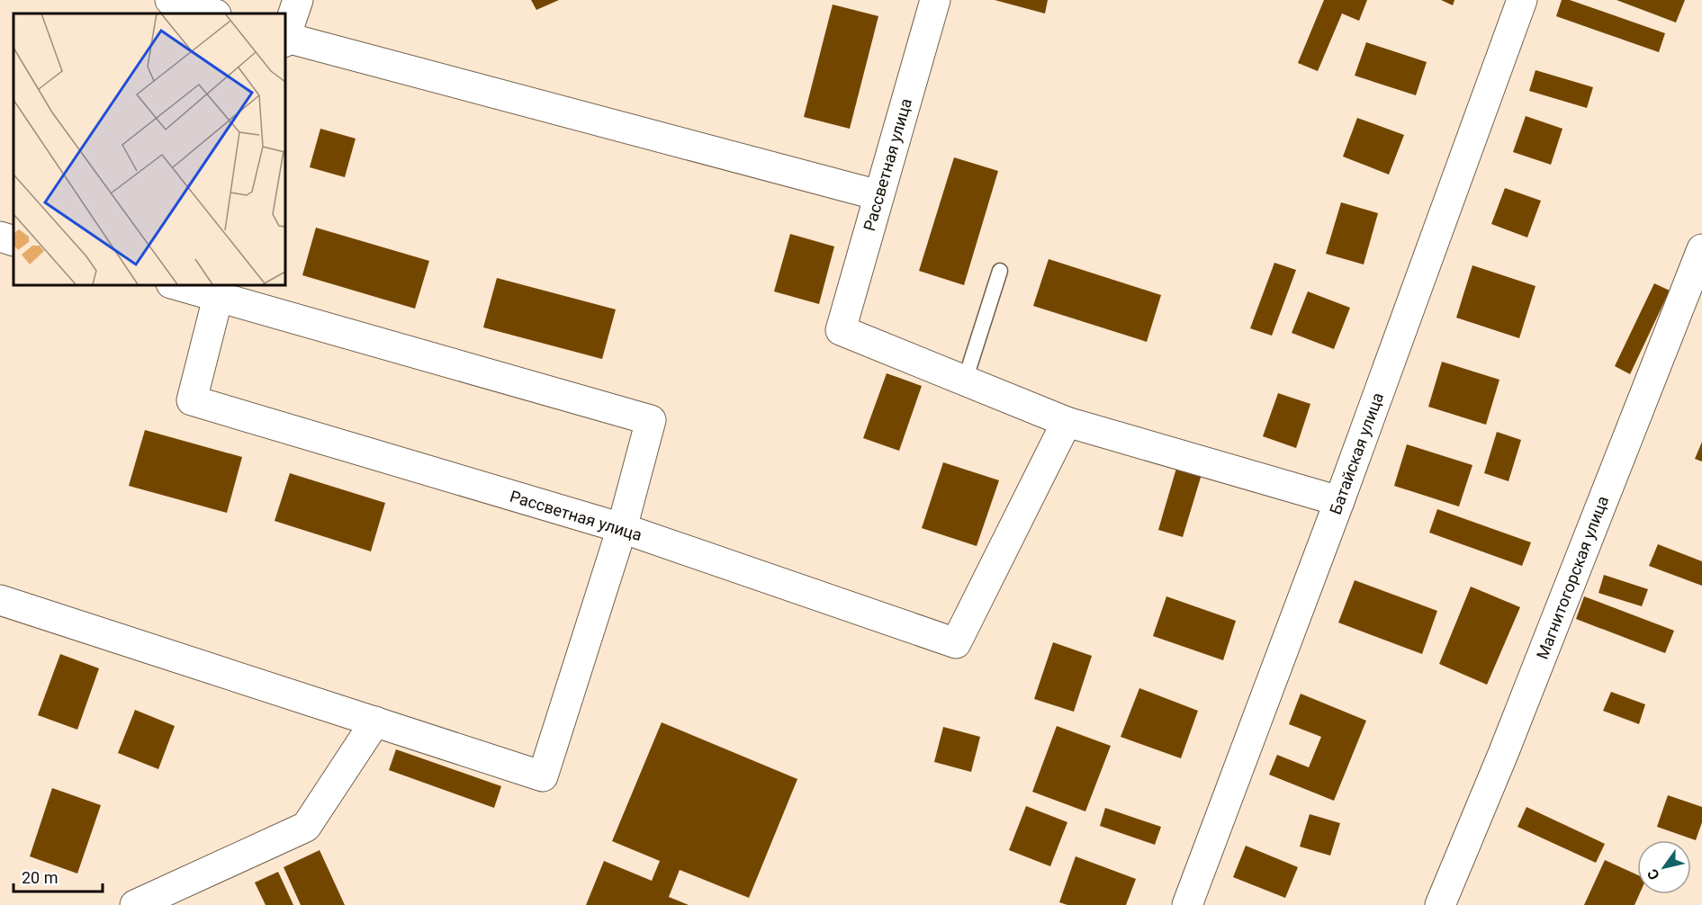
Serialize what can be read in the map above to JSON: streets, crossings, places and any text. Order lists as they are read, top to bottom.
{
  "streets": {
    "street": ["Рассветная улица", "Батайская улица", "Магнитогорская улица"]
  },
  "scale_bar": "20 m",
  "north": "bottom left"
}
